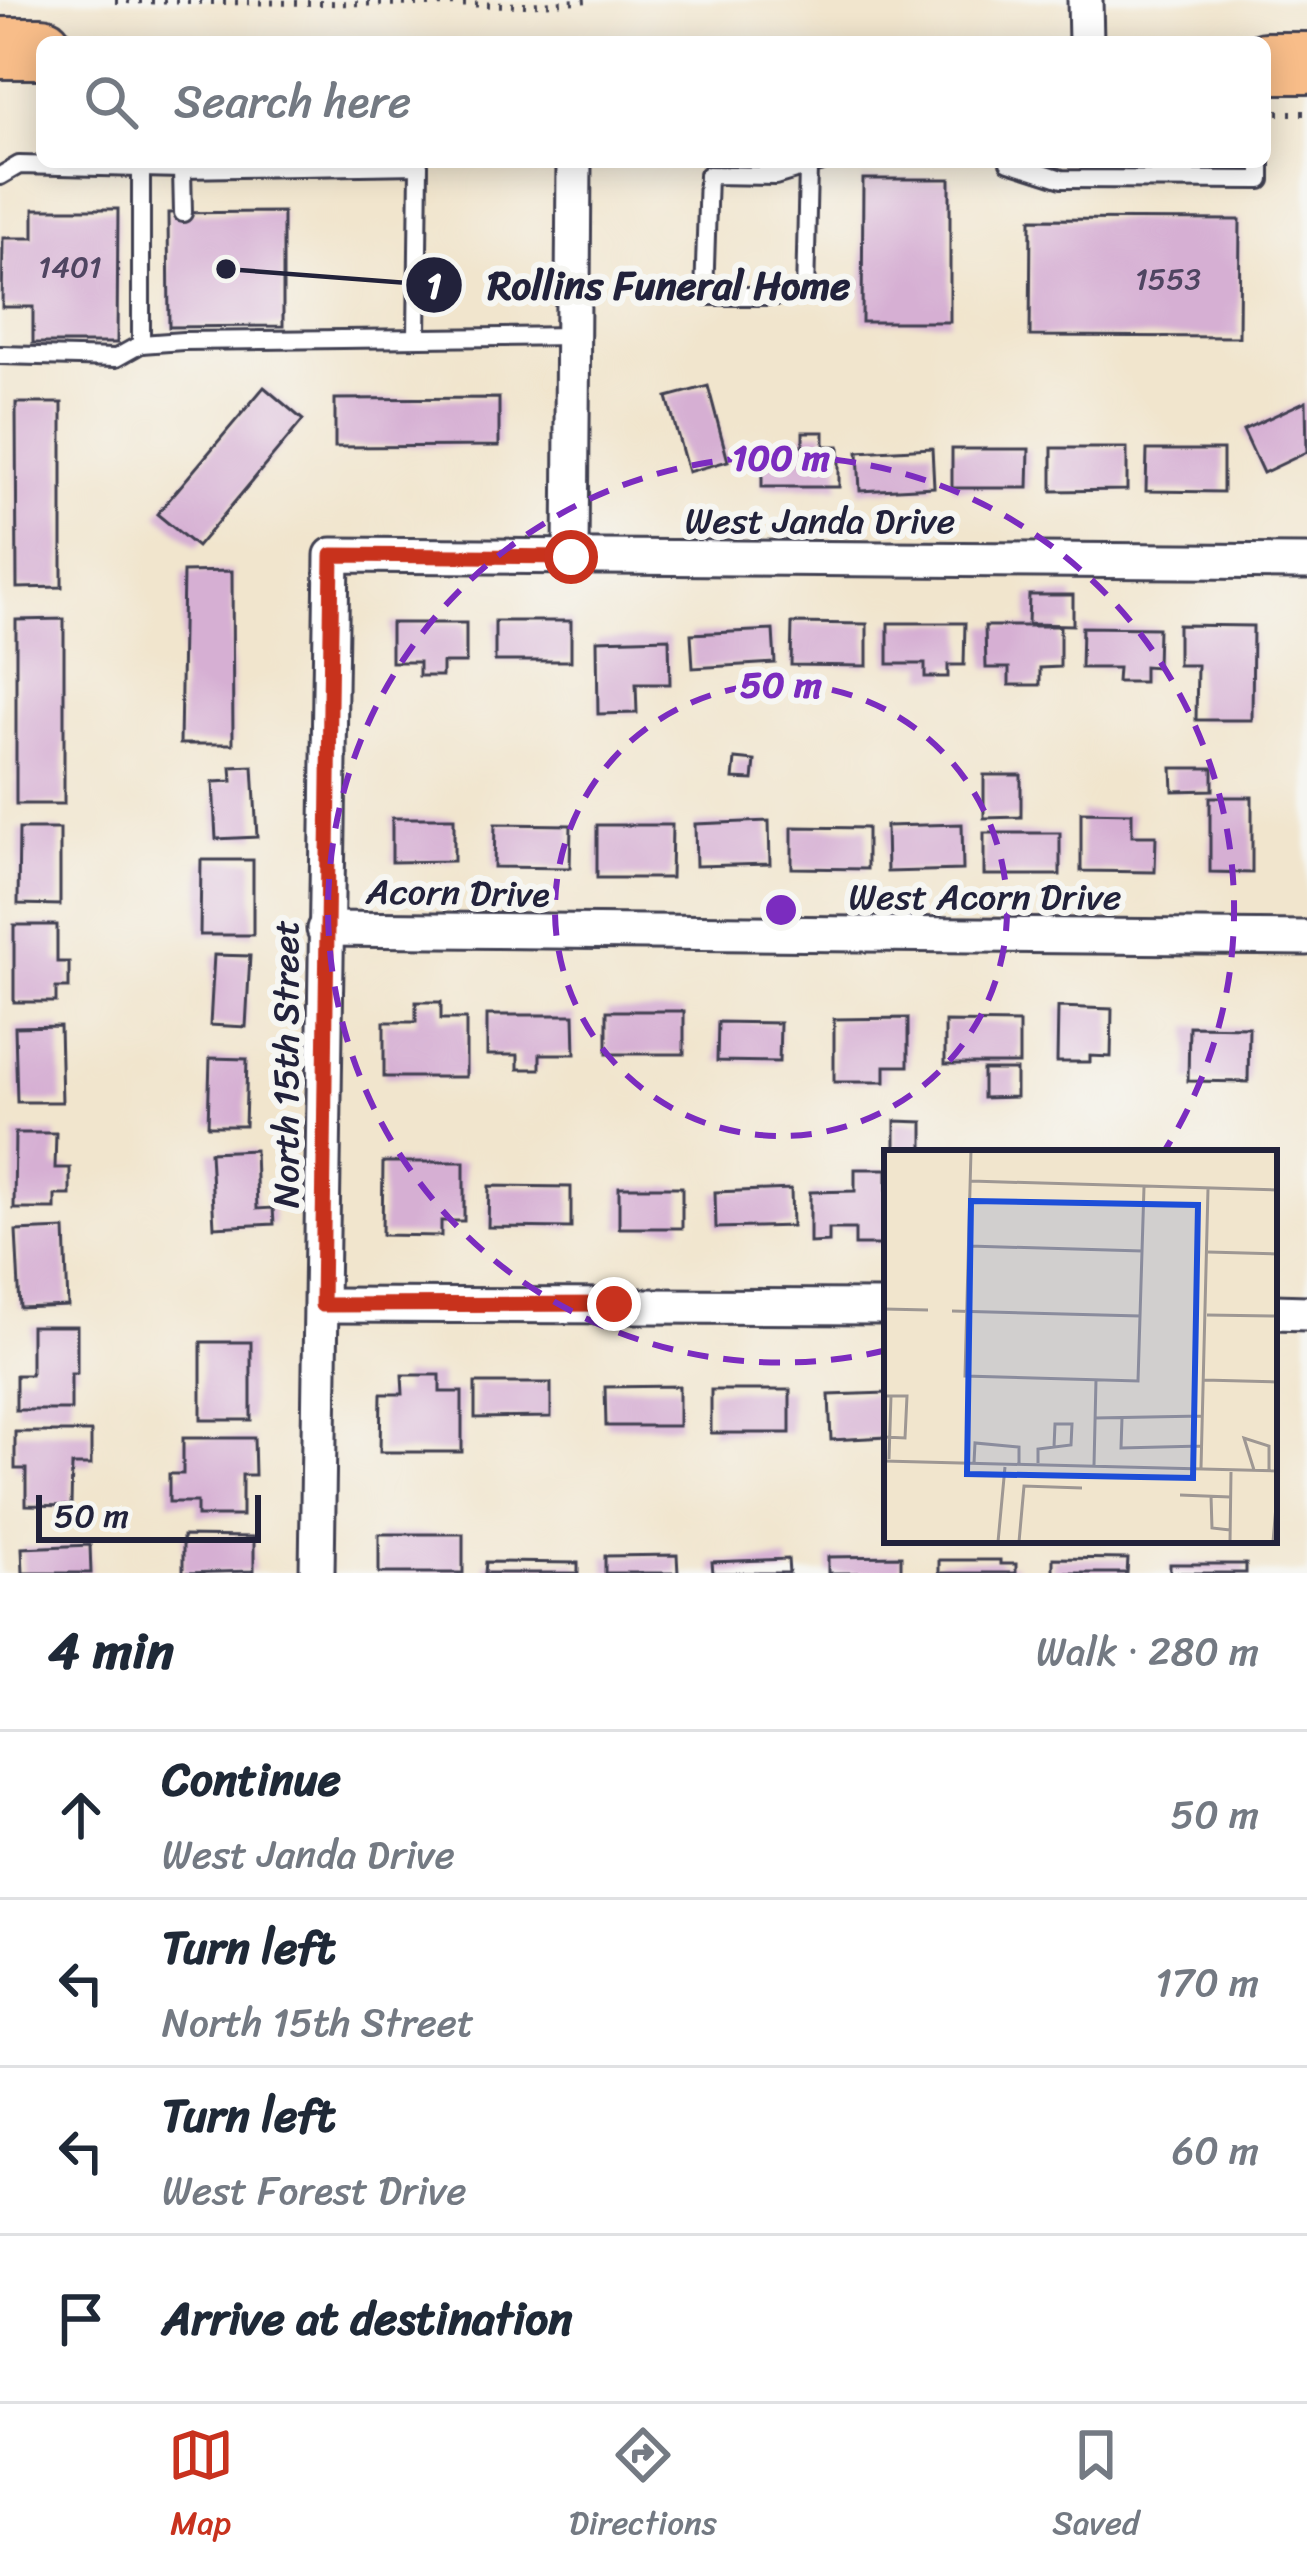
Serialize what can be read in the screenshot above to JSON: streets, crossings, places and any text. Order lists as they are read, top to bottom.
{
  "streets": {
    "street": [
      "West Janda Drive",
      "Acorn Drive",
      "West Acorn Drive",
      "North 15th Street"
    ]
  },
  "crossings": [
    ["West Janda Drive", "North 15th Street"],
    ["Acorn Drive", "West Acorn Drive"],
    ["Acorn Drive", "North 15th Street"]
  ],
  "places": ["Rollins Funeral Home"],
  "house_numbers": ["1401", "1553"],
  "scale_bar": "50 m",
  "page": {
    "search": "Search here",
    "scale": "50 m",
    "heading": ["4 min", "Walk · 280 m"],
    "list": [
      ["Continue", "West Janda Drive", "50 m"],
      ["Turn left", "North 15th Street", "170 m"],
      ["Turn left", "West Forest Drive", "60 m"],
      "Arrive at destination"
    ],
    "nav": ["Map", "Directions", "Saved"]
  },
  "rings": ["100 m", "50 m"]
}
